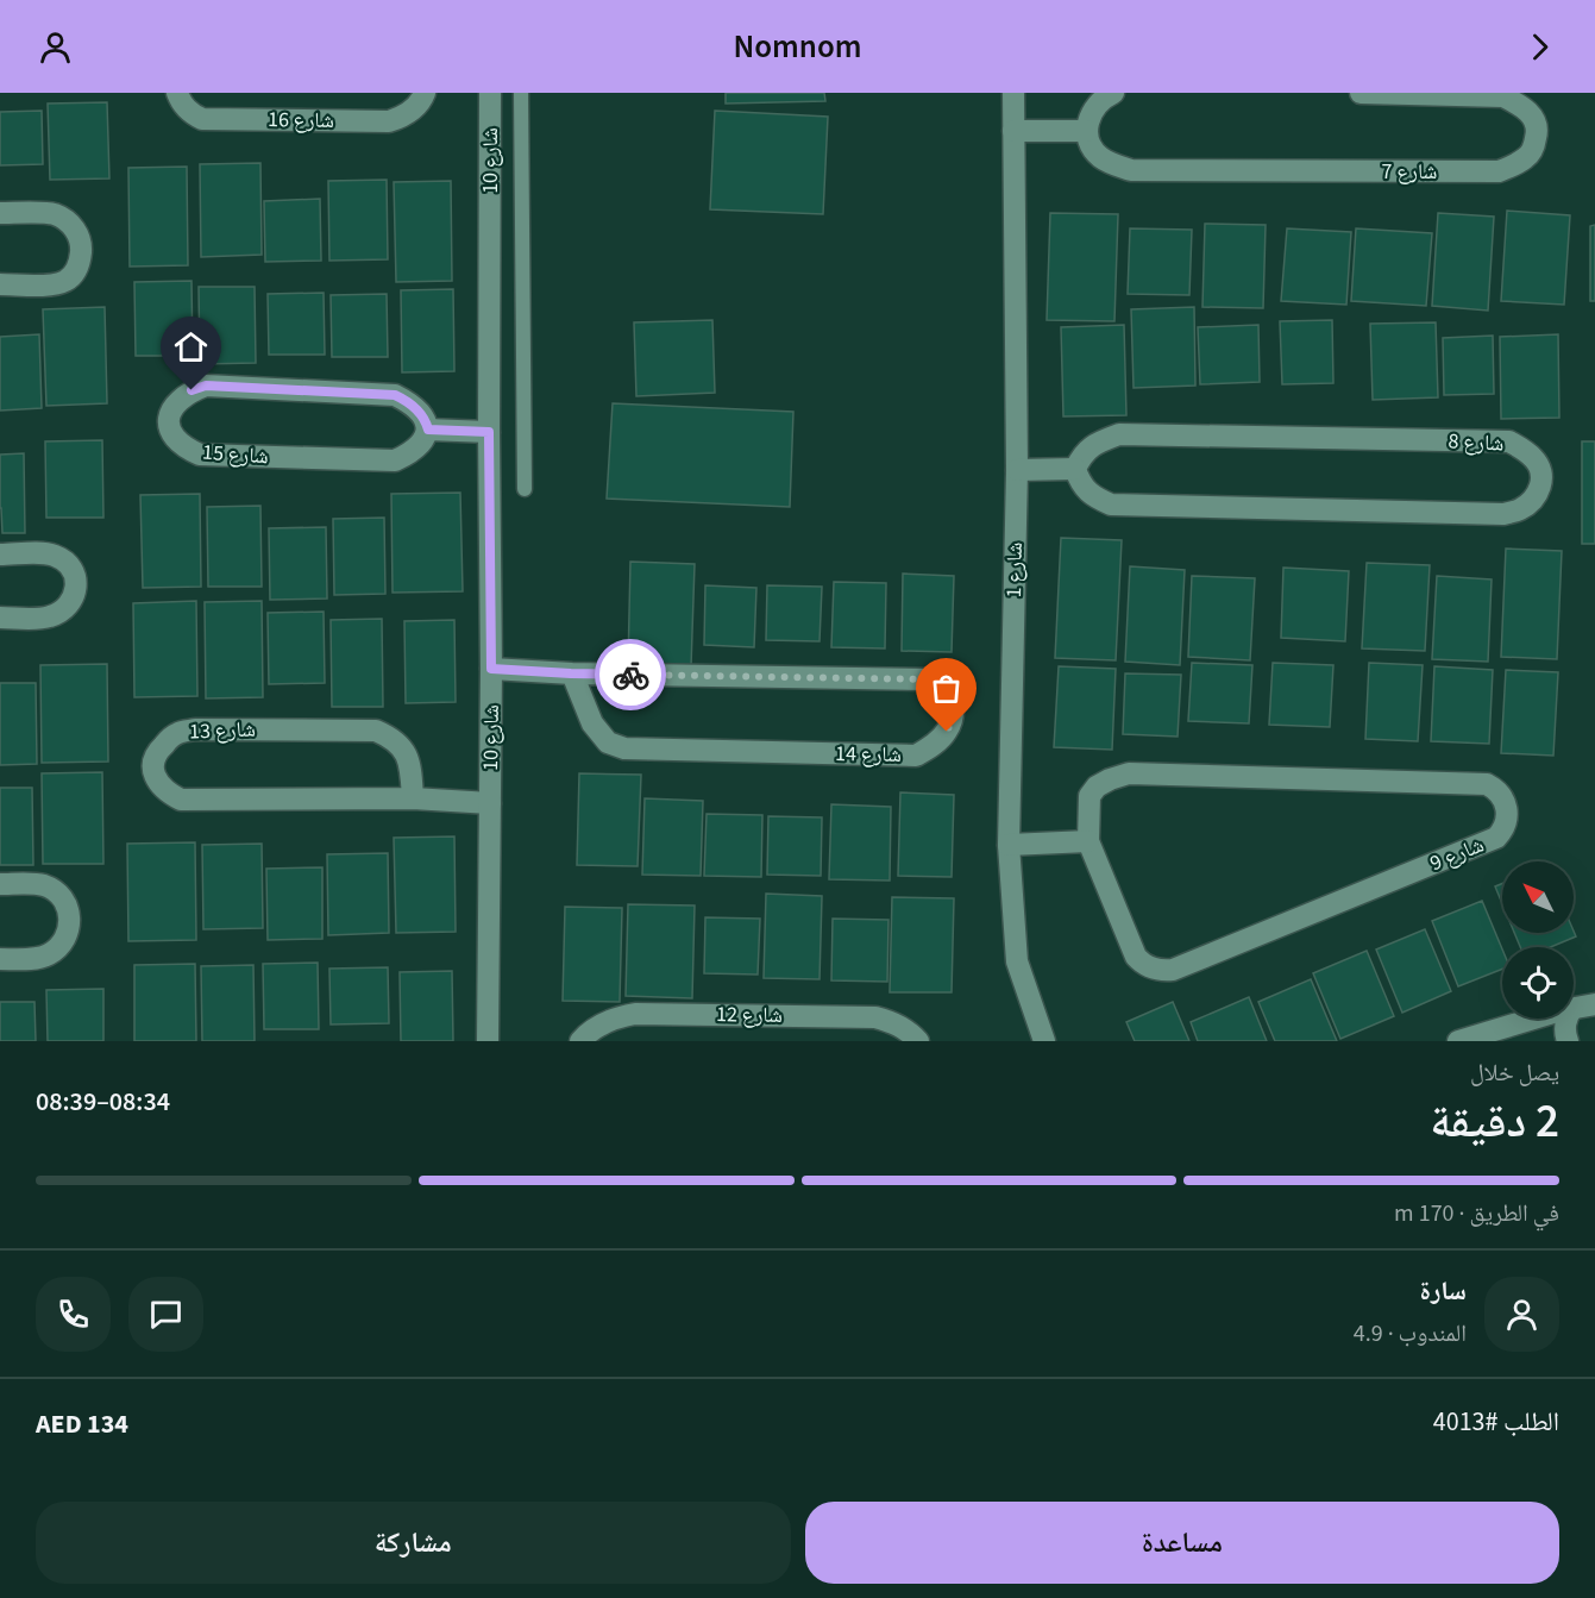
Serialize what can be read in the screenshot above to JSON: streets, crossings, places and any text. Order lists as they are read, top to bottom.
{
  "streets": {
    "street": [
      "شارع 16",
      "شارع 10",
      "شارع 7",
      "شارع 8",
      "شارع 15",
      "شارع 1",
      "شارع 13",
      "شارع 14",
      "شارع 9",
      "شارع 12"
    ]
  },
  "crossings": [
    ["شارع 10", "شارع 13"],
    ["شارع 10", "شارع 14"]
  ],
  "north": "top left",
  "page": {
    "header": "Nomnom",
    "heading": ["2 دقيقة", "يصل خلال", "08:34–08:39"],
    "panel": [
      "سارة",
      "المندوب · 4.9",
      "الطلب #4013",
      "AED 134"
    ],
    "bar": "في الطريق · 170 m",
    "buttons": ["مساعدة", "مشاركة"]
  }
}
